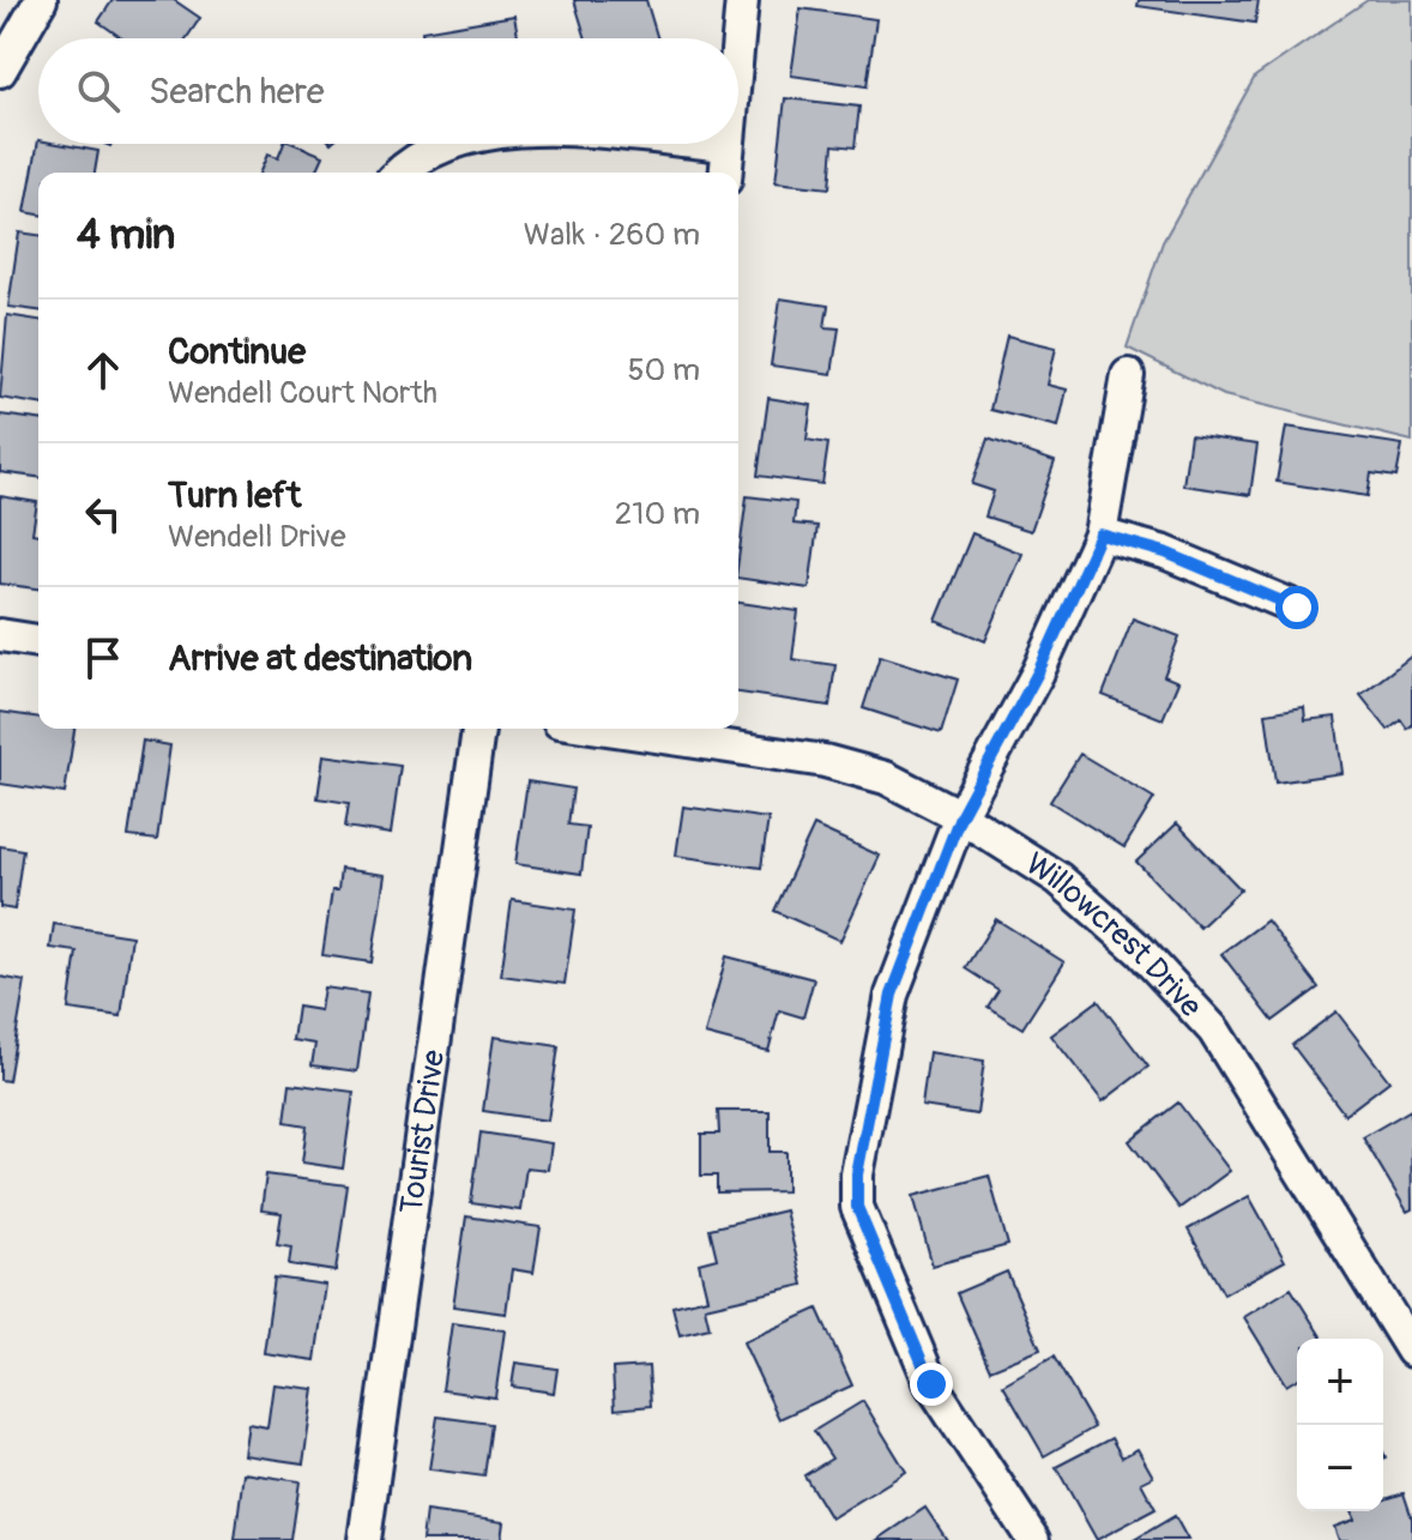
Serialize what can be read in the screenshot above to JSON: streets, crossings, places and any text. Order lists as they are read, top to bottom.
{
  "streets": {
    "street": ["Willowcrest Drive", "Tourist Drive"]
  },
  "page": {
    "search": "Search here",
    "heading": ["4 min", "Walk · 260 m"],
    "list": [
      ["Continue", "Wendell Court North", "50 m"],
      ["Turn left", "Wendell Drive", "210 m"],
      "Arrive at destination"
    ],
    "map_buttons": ["+", "−"]
  }
}
